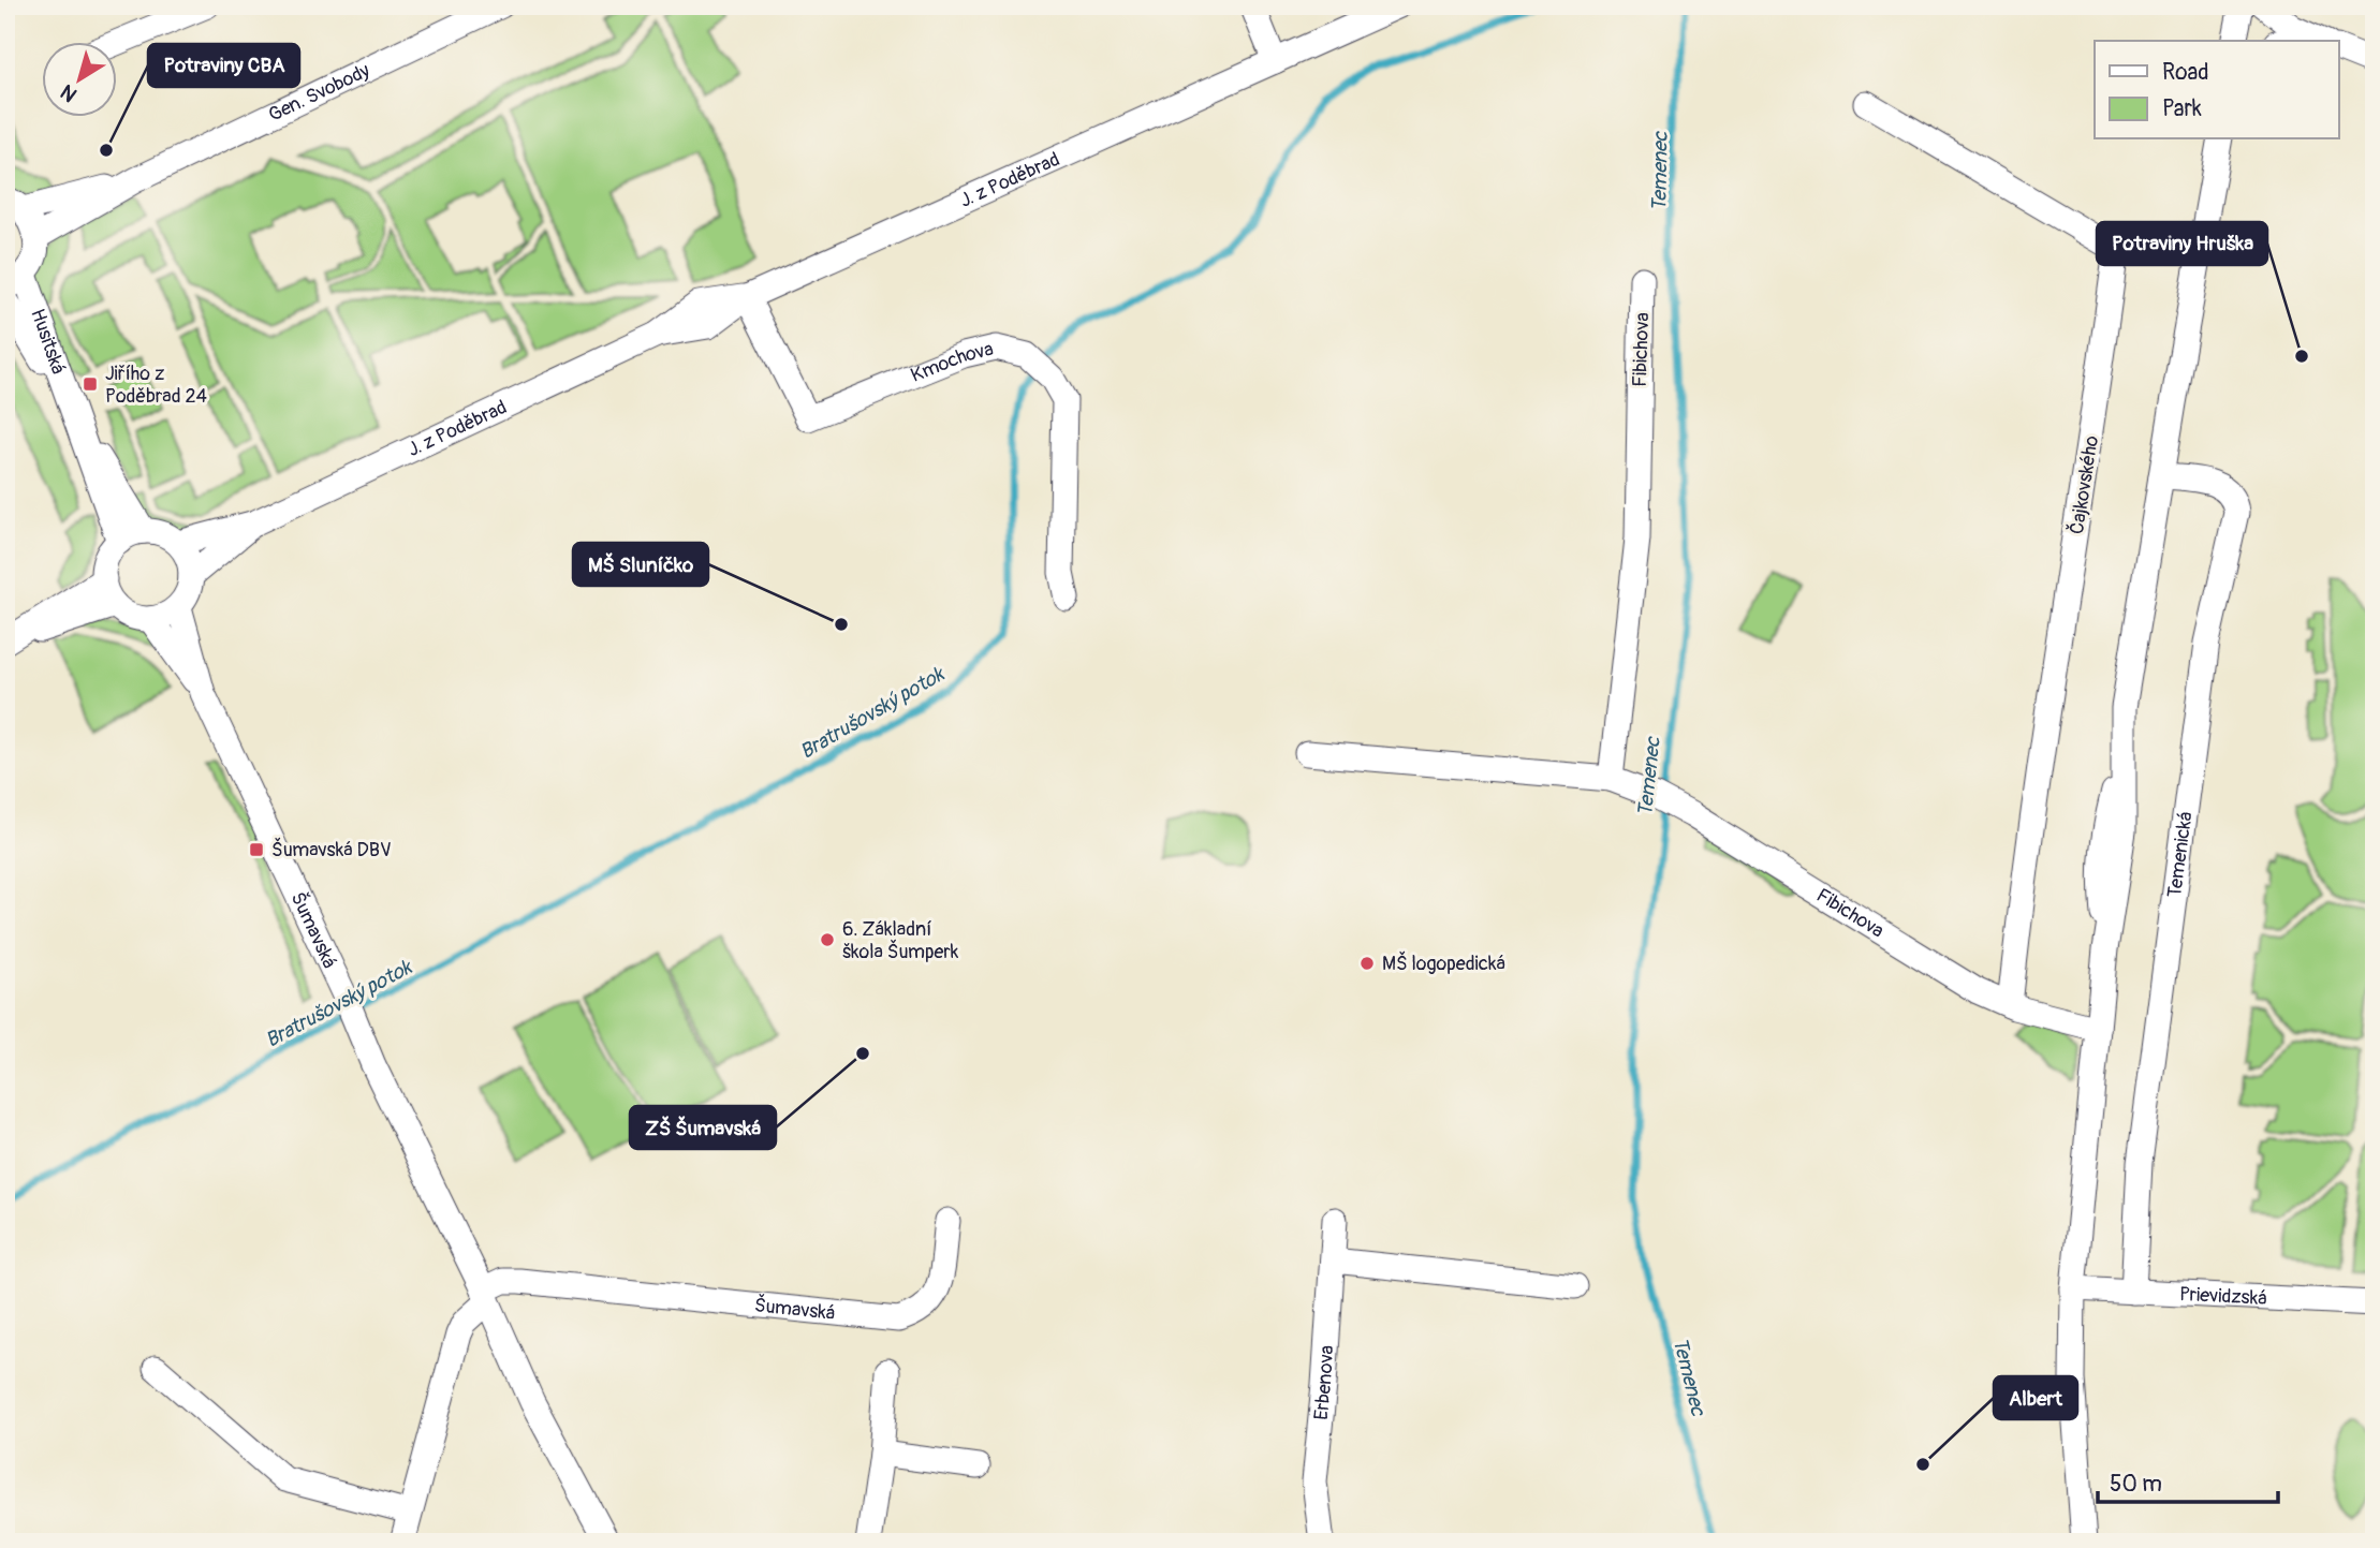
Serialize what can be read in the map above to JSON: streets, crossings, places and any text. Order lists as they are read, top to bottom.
{
  "streets": {
    "street": [
      "Gen. Svobody",
      "J. z Poděbrad",
      "Husitská",
      "Fibichova",
      "Kmochova",
      "Čajkovského",
      "Temenická",
      "Šumavská",
      "Prievidzská",
      "Erbenova"
    ]
  },
  "crossings": [
    ["J. z Poděbrad", "Husitská"],
    ["J. z Poděbrad", "Kmochova"],
    ["J. z Poděbrad", "Šumavská"],
    ["Husitská", "Šumavská"],
    ["Fibichova", "Čajkovského"],
    ["Temenická", "Prievidzská"]
  ],
  "water": ["Temenec", "Bratrušovský potok"],
  "places": {
    "other": [
      "Potraviny CBA",
      "Potraviny Hruška",
      "MŠ Sluníčko",
      "6. Základní škola Šumperk",
      "MŠ logopedická",
      "ZŠ Šumavská",
      "Albert"
    ],
    "transit": ["Jiřího z Poděbrad 24", "Šumavská DBV"]
  },
  "legend": ["Road", "Park"],
  "scale_bar": "50 m",
  "north": "bottom left"
}
